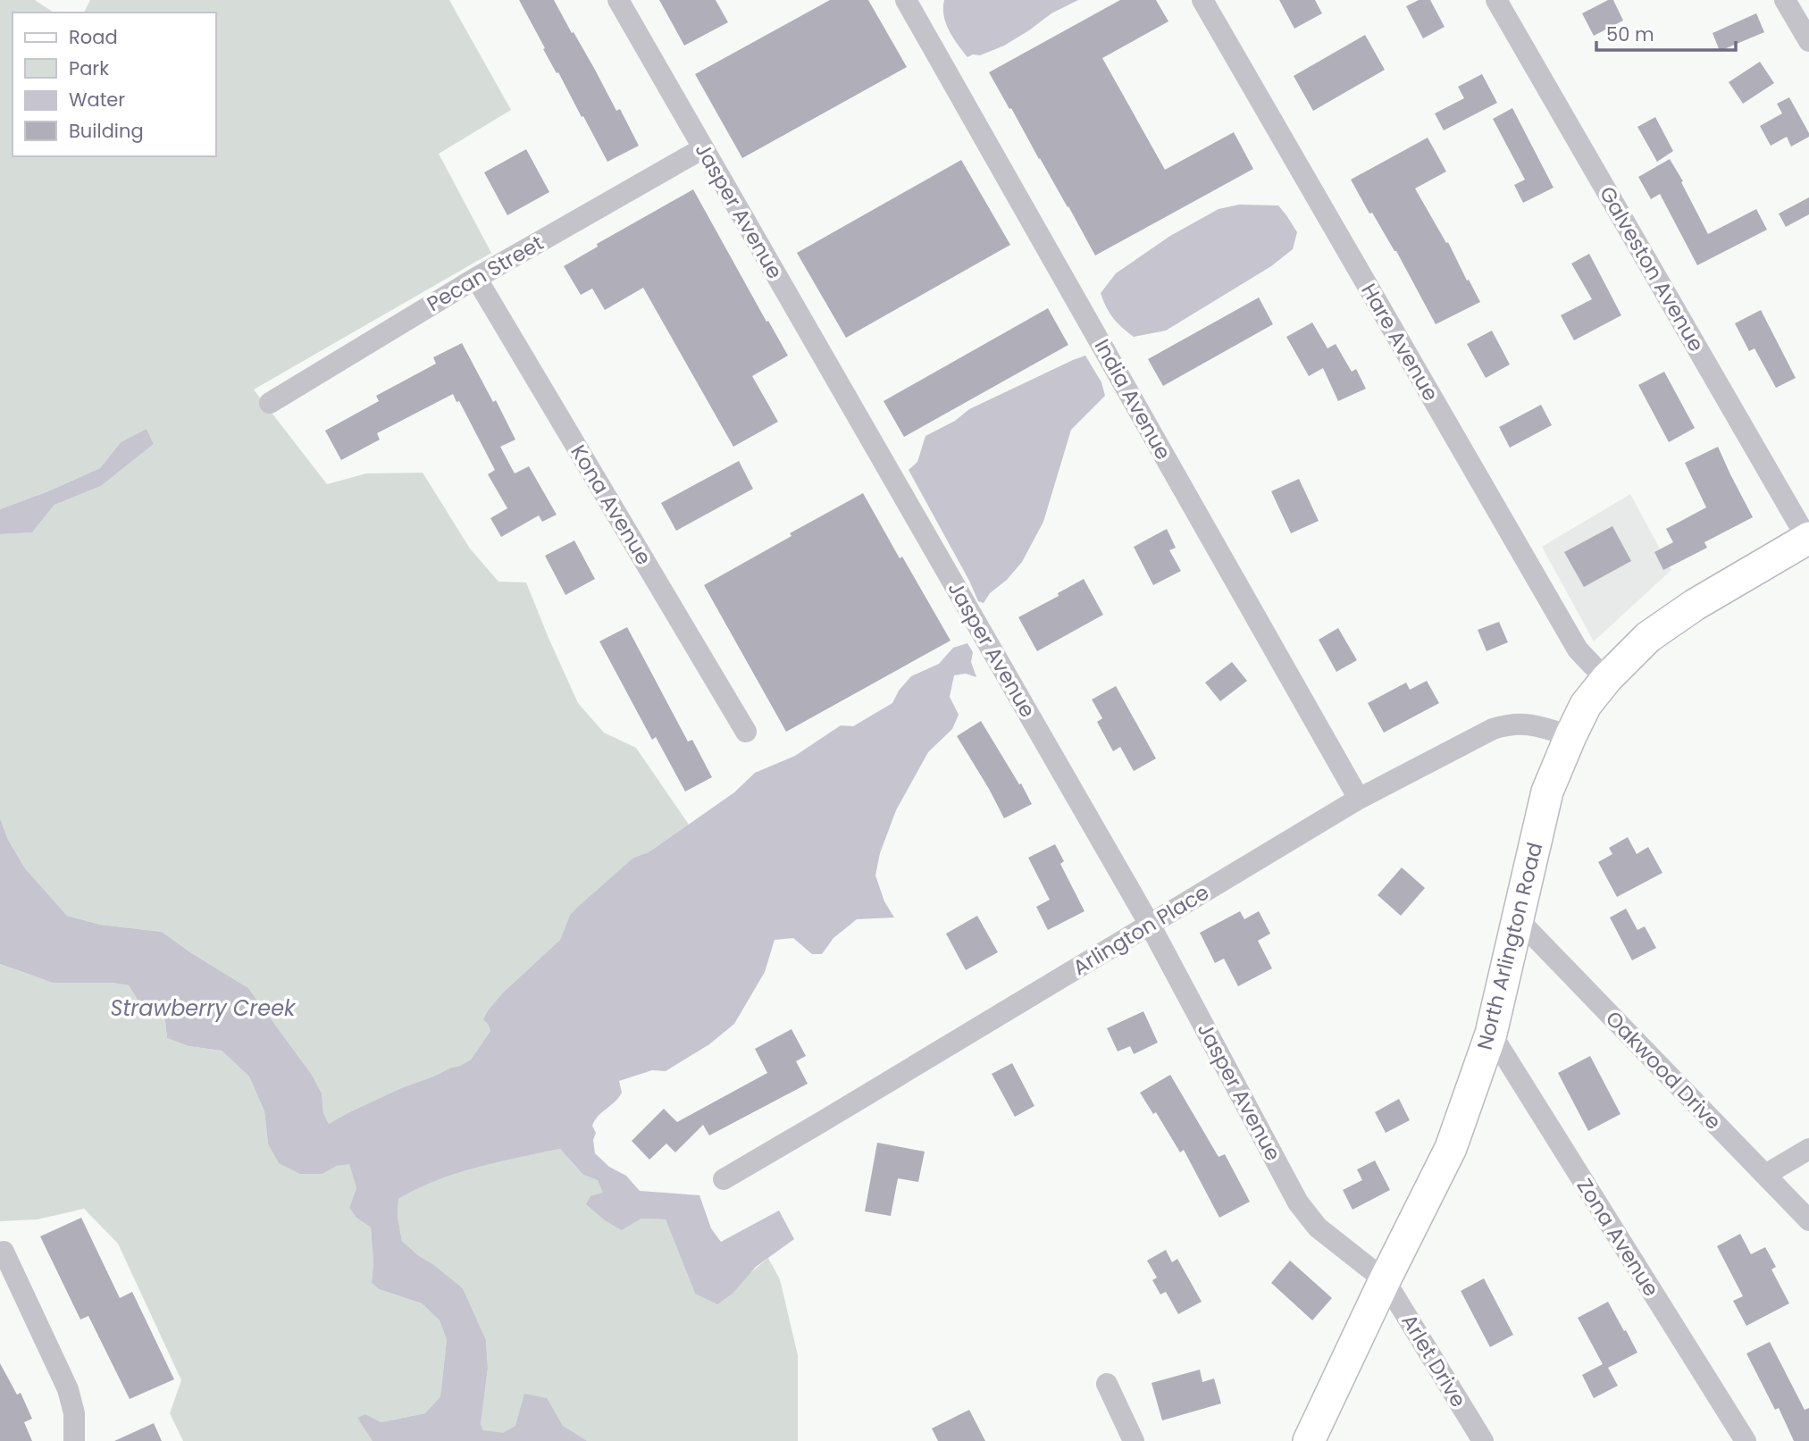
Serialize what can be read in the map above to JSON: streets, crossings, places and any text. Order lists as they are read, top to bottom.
{
  "streets": {
    "main road": ["North Arlington Road"],
    "street": [
      "Jasper Avenue",
      "Galveston Avenue",
      "Pecan Street",
      "Hare Avenue",
      "India Avenue",
      "Kona Avenue",
      "Arlington Place",
      "Oakwood Drive",
      "Zona Avenue",
      "Arlet Drive"
    ]
  },
  "crossings": [
    ["Jasper Avenue", "Pecan Street"],
    ["Jasper Avenue", "Arlington Place"],
    ["Jasper Avenue", "North Arlington Road"],
    ["Jasper Avenue", "Arlet Drive"],
    ["Galveston Avenue", "North Arlington Road"],
    ["Pecan Street", "Kona Avenue"],
    ["Hare Avenue", "North Arlington Road"],
    ["India Avenue", "Arlington Place"],
    ["Arlington Place", "North Arlington Road"],
    ["North Arlington Road", "Oakwood Drive"],
    ["North Arlington Road", "Zona Avenue"],
    ["North Arlington Road", "Arlet Drive"]
  ],
  "water": ["Strawberry Creek"],
  "legend": [
    "Road",
    "Park",
    "Water",
    "Building"
  ],
  "scale_bar": "50 m"
}
